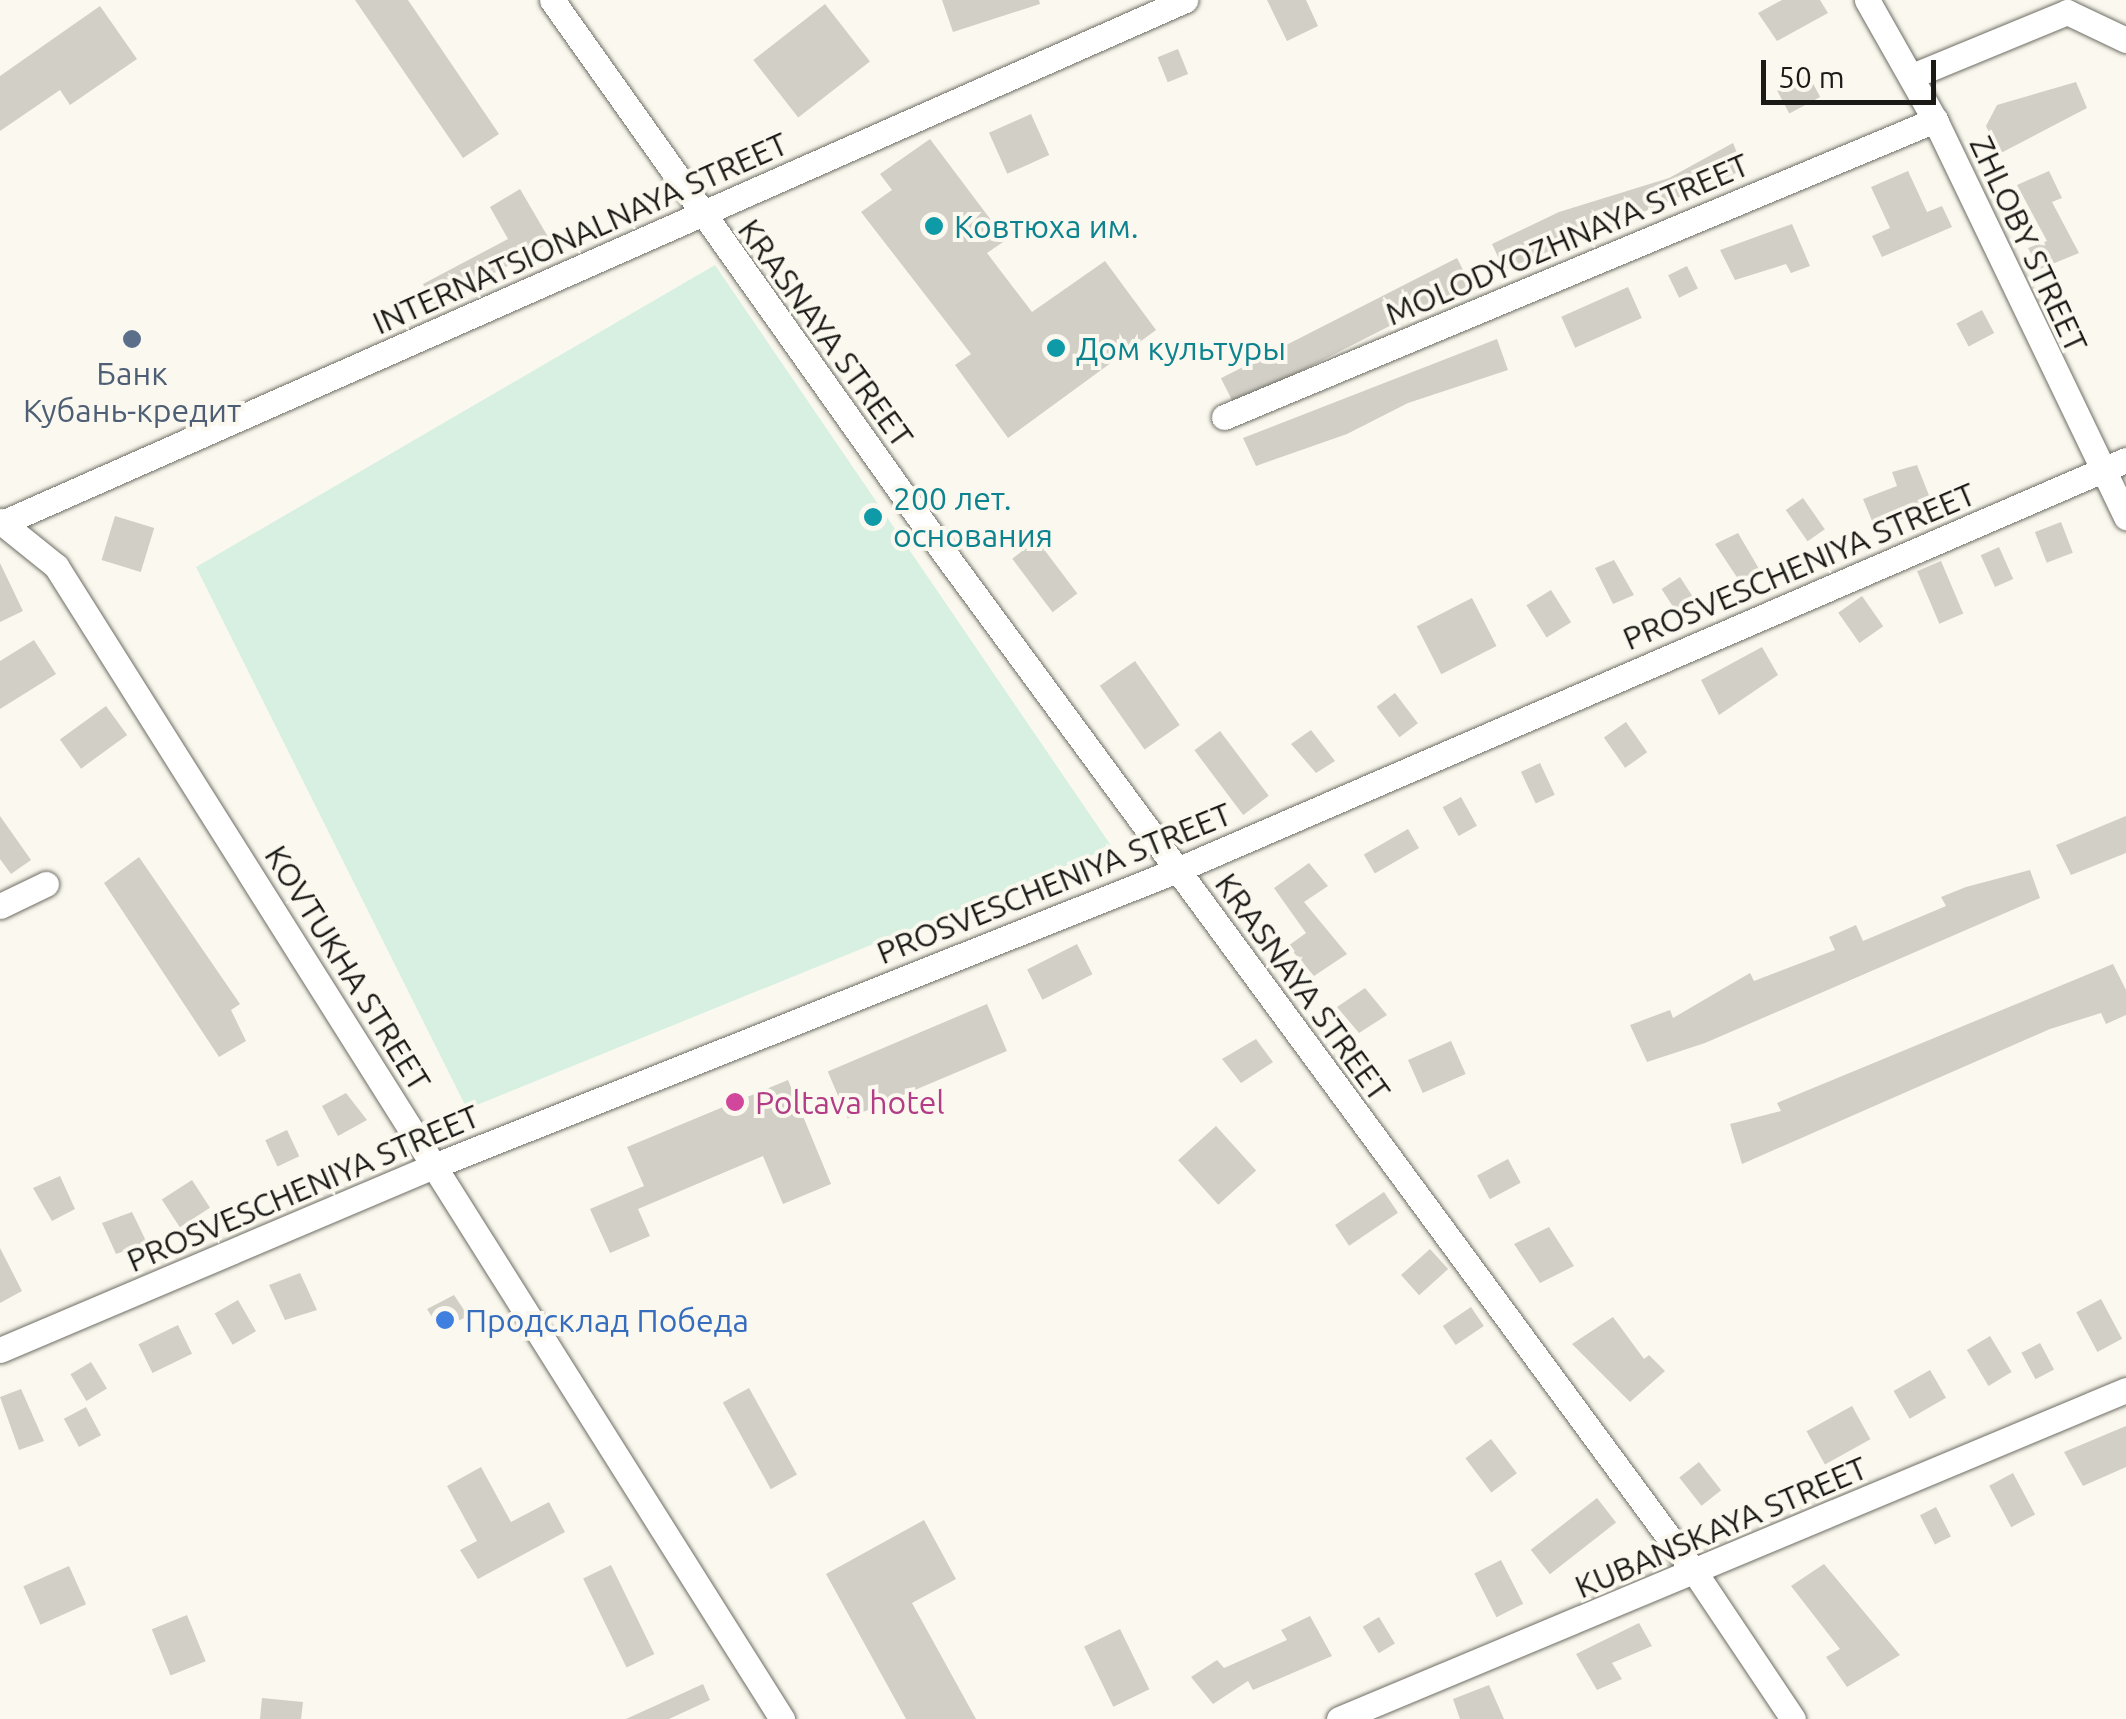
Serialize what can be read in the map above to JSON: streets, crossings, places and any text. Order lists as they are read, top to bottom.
{
  "streets": {
    "street": [
      "INTERNATSIONALNAYA STREET",
      "MOLODYOZHNAYA STREET",
      "ZHLOBY STREET",
      "KRASNAYA STREET",
      "PROSVESCHENIYA STREET",
      "KOVTUKHA STREET",
      "KUBANSKAYA STREET"
    ]
  },
  "crossings": [
    ["INTERNATSIONALNAYA STREET", "KRASNAYA STREET"],
    ["INTERNATSIONALNAYA STREET", "KOVTUKHA STREET"],
    ["MOLODYOZHNAYA STREET", "ZHLOBY STREET"],
    ["ZHLOBY STREET", "PROSVESCHENIYA STREET"],
    ["KRASNAYA STREET", "PROSVESCHENIYA STREET"],
    ["KRASNAYA STREET", "KUBANSKAYA STREET"],
    ["PROSVESCHENIYA STREET", "KOVTUKHA STREET"]
  ],
  "places": [
    "Ковтюха им.",
    "Банк Кубань-кредит",
    "Дом культуры",
    "200 лет. основания",
    "Poltava hotel",
    "Продсклад Победа"
  ],
  "scale_bar": "50 m"
}
